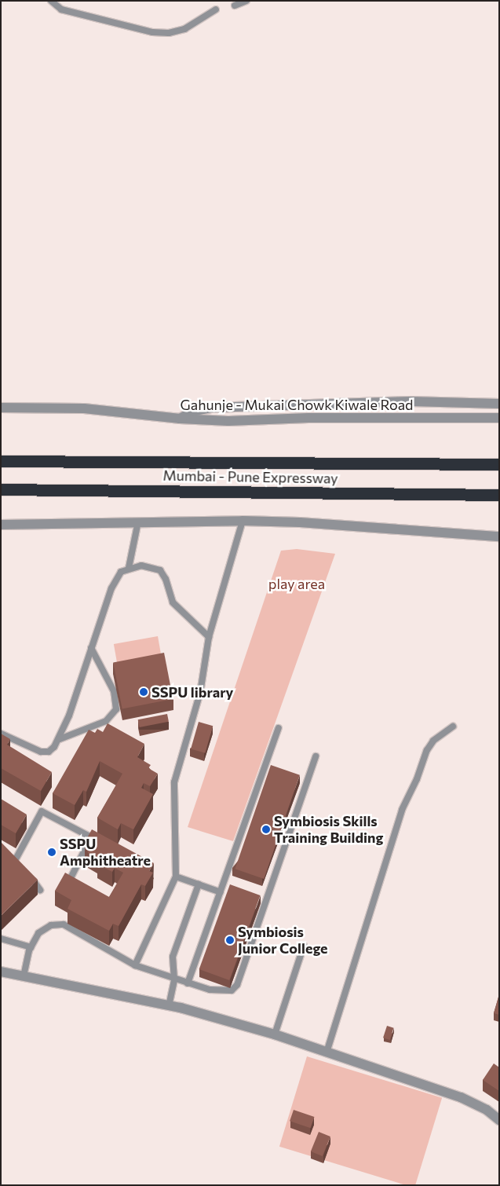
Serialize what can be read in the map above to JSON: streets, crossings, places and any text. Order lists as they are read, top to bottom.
{
  "streets": {
    "highway": ["Mumbai - Pune Expressway"],
    "street": ["Gahunje - Mukai Chowk Kiwale Road"]
  },
  "parks": ["play area"],
  "places": [
    "SSPU library",
    "Symbiosis Skills Training Building",
    "SSPU Amphitheatre",
    "Symbiosis Junior College"
  ]
}
